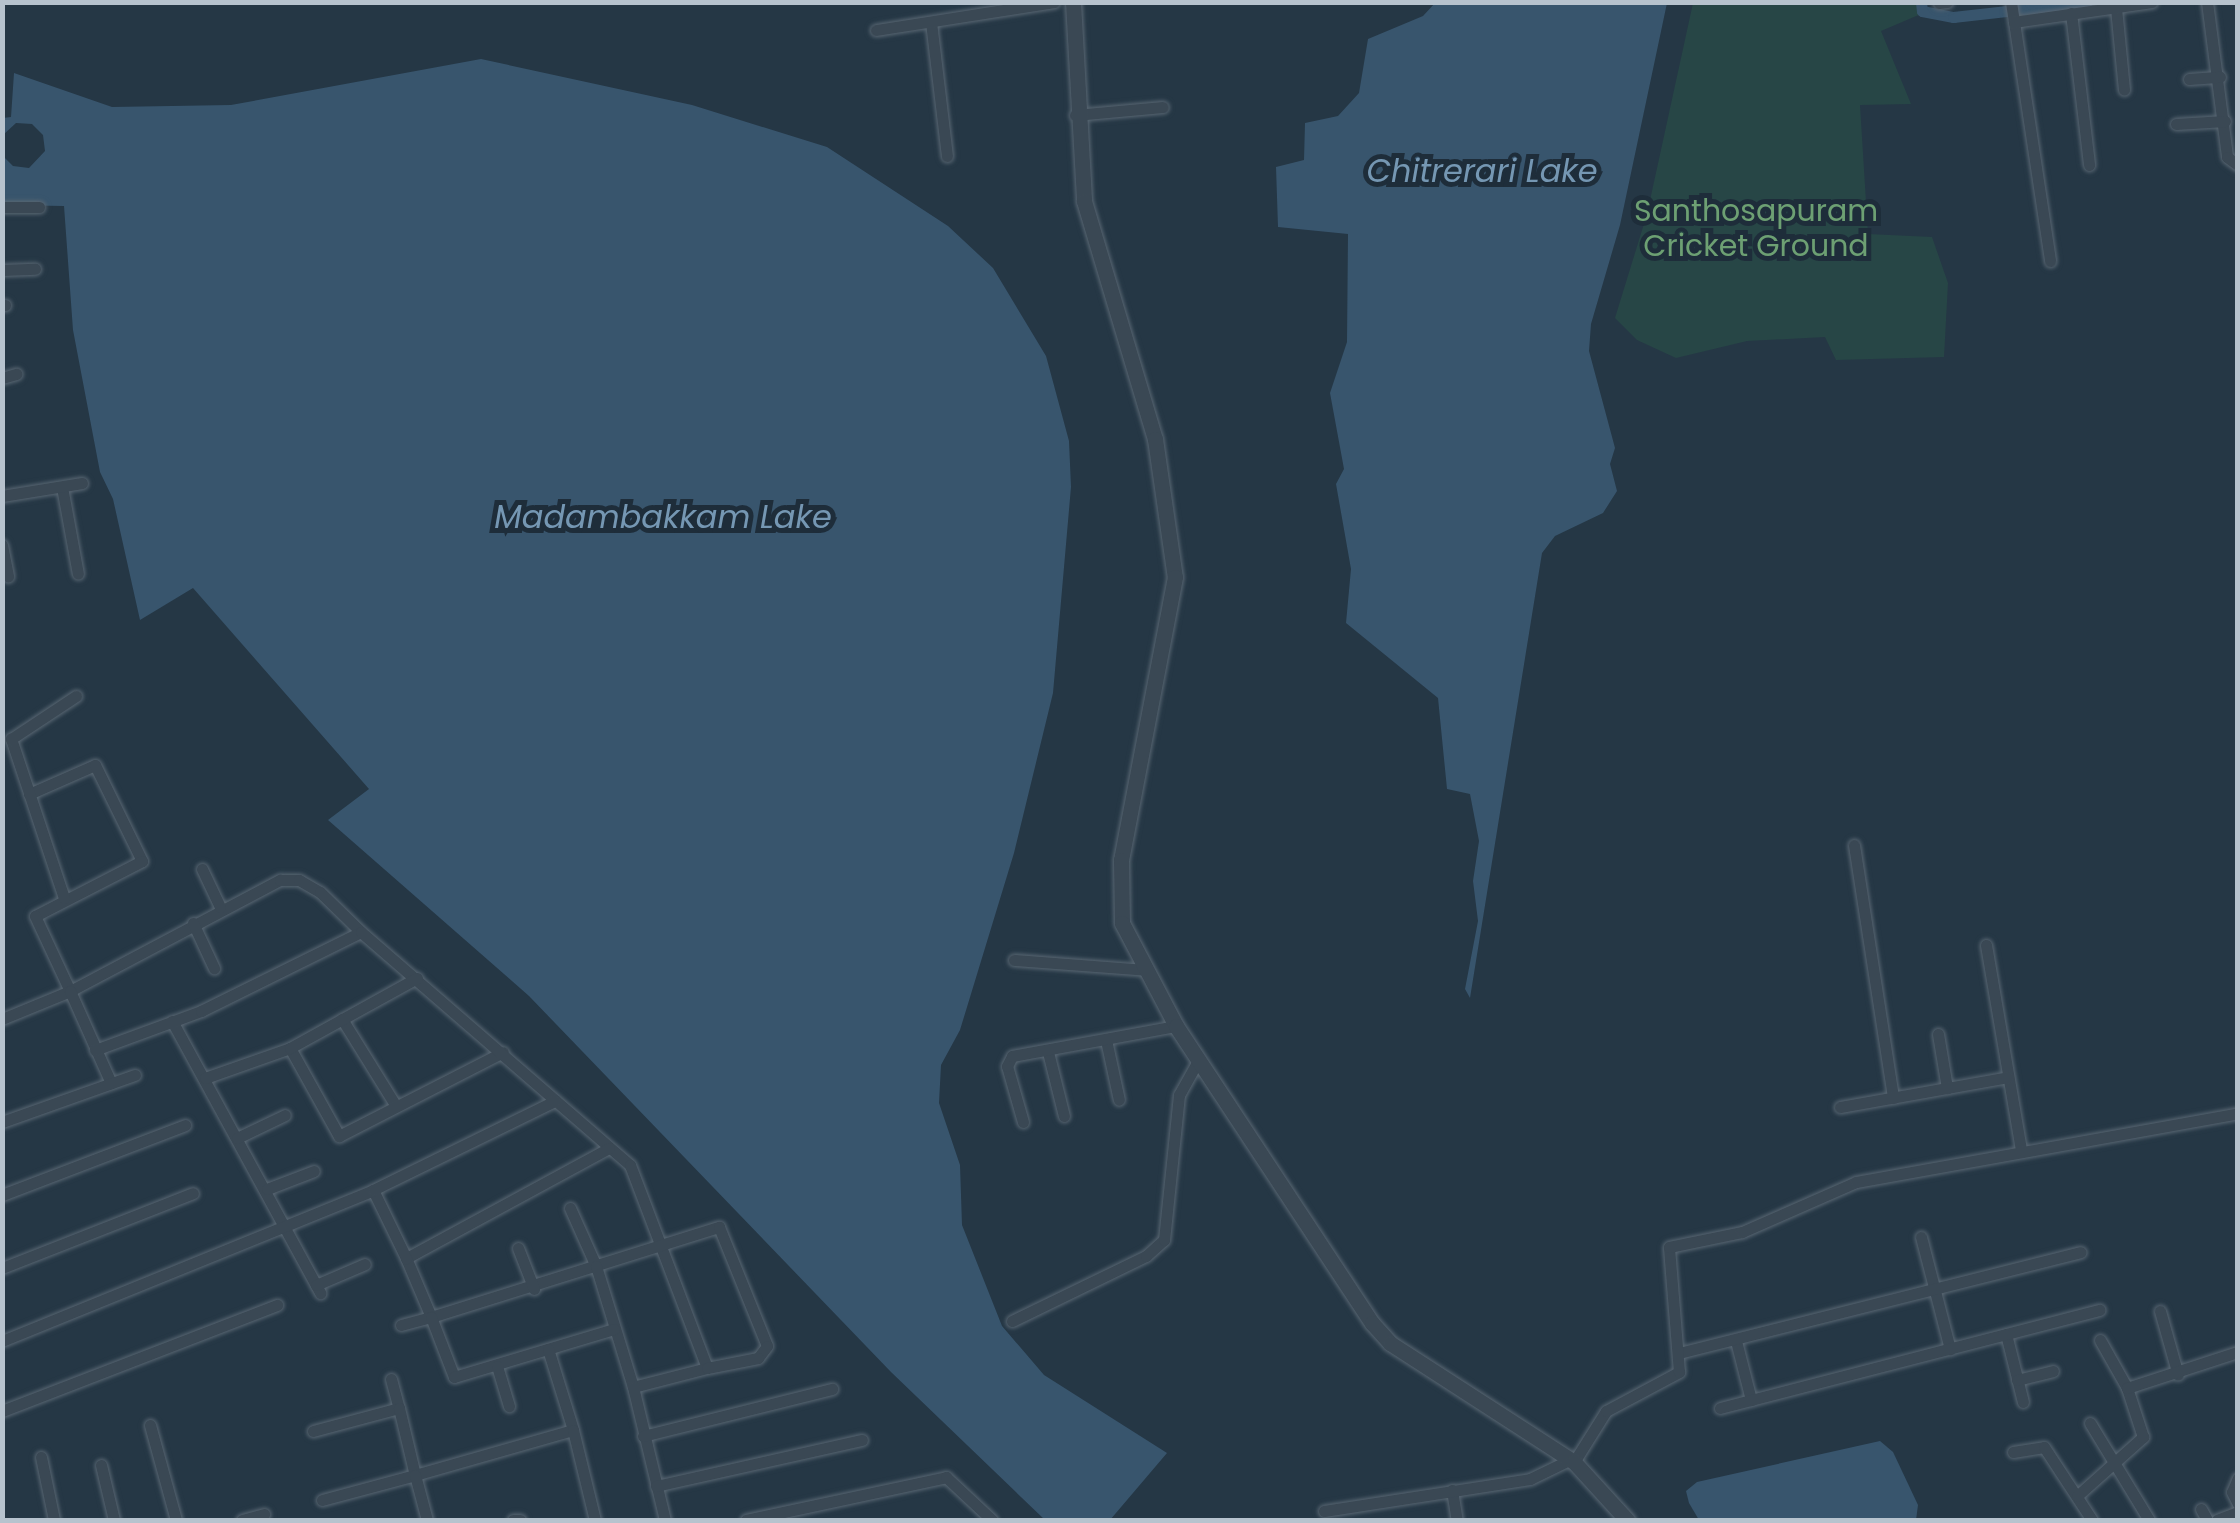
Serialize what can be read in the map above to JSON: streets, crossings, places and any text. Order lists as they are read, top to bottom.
{
  "water": ["Chitrerari Lake", "Madambakkam Lake"],
  "parks": ["Santhosapuram Cricket Ground"]
}
